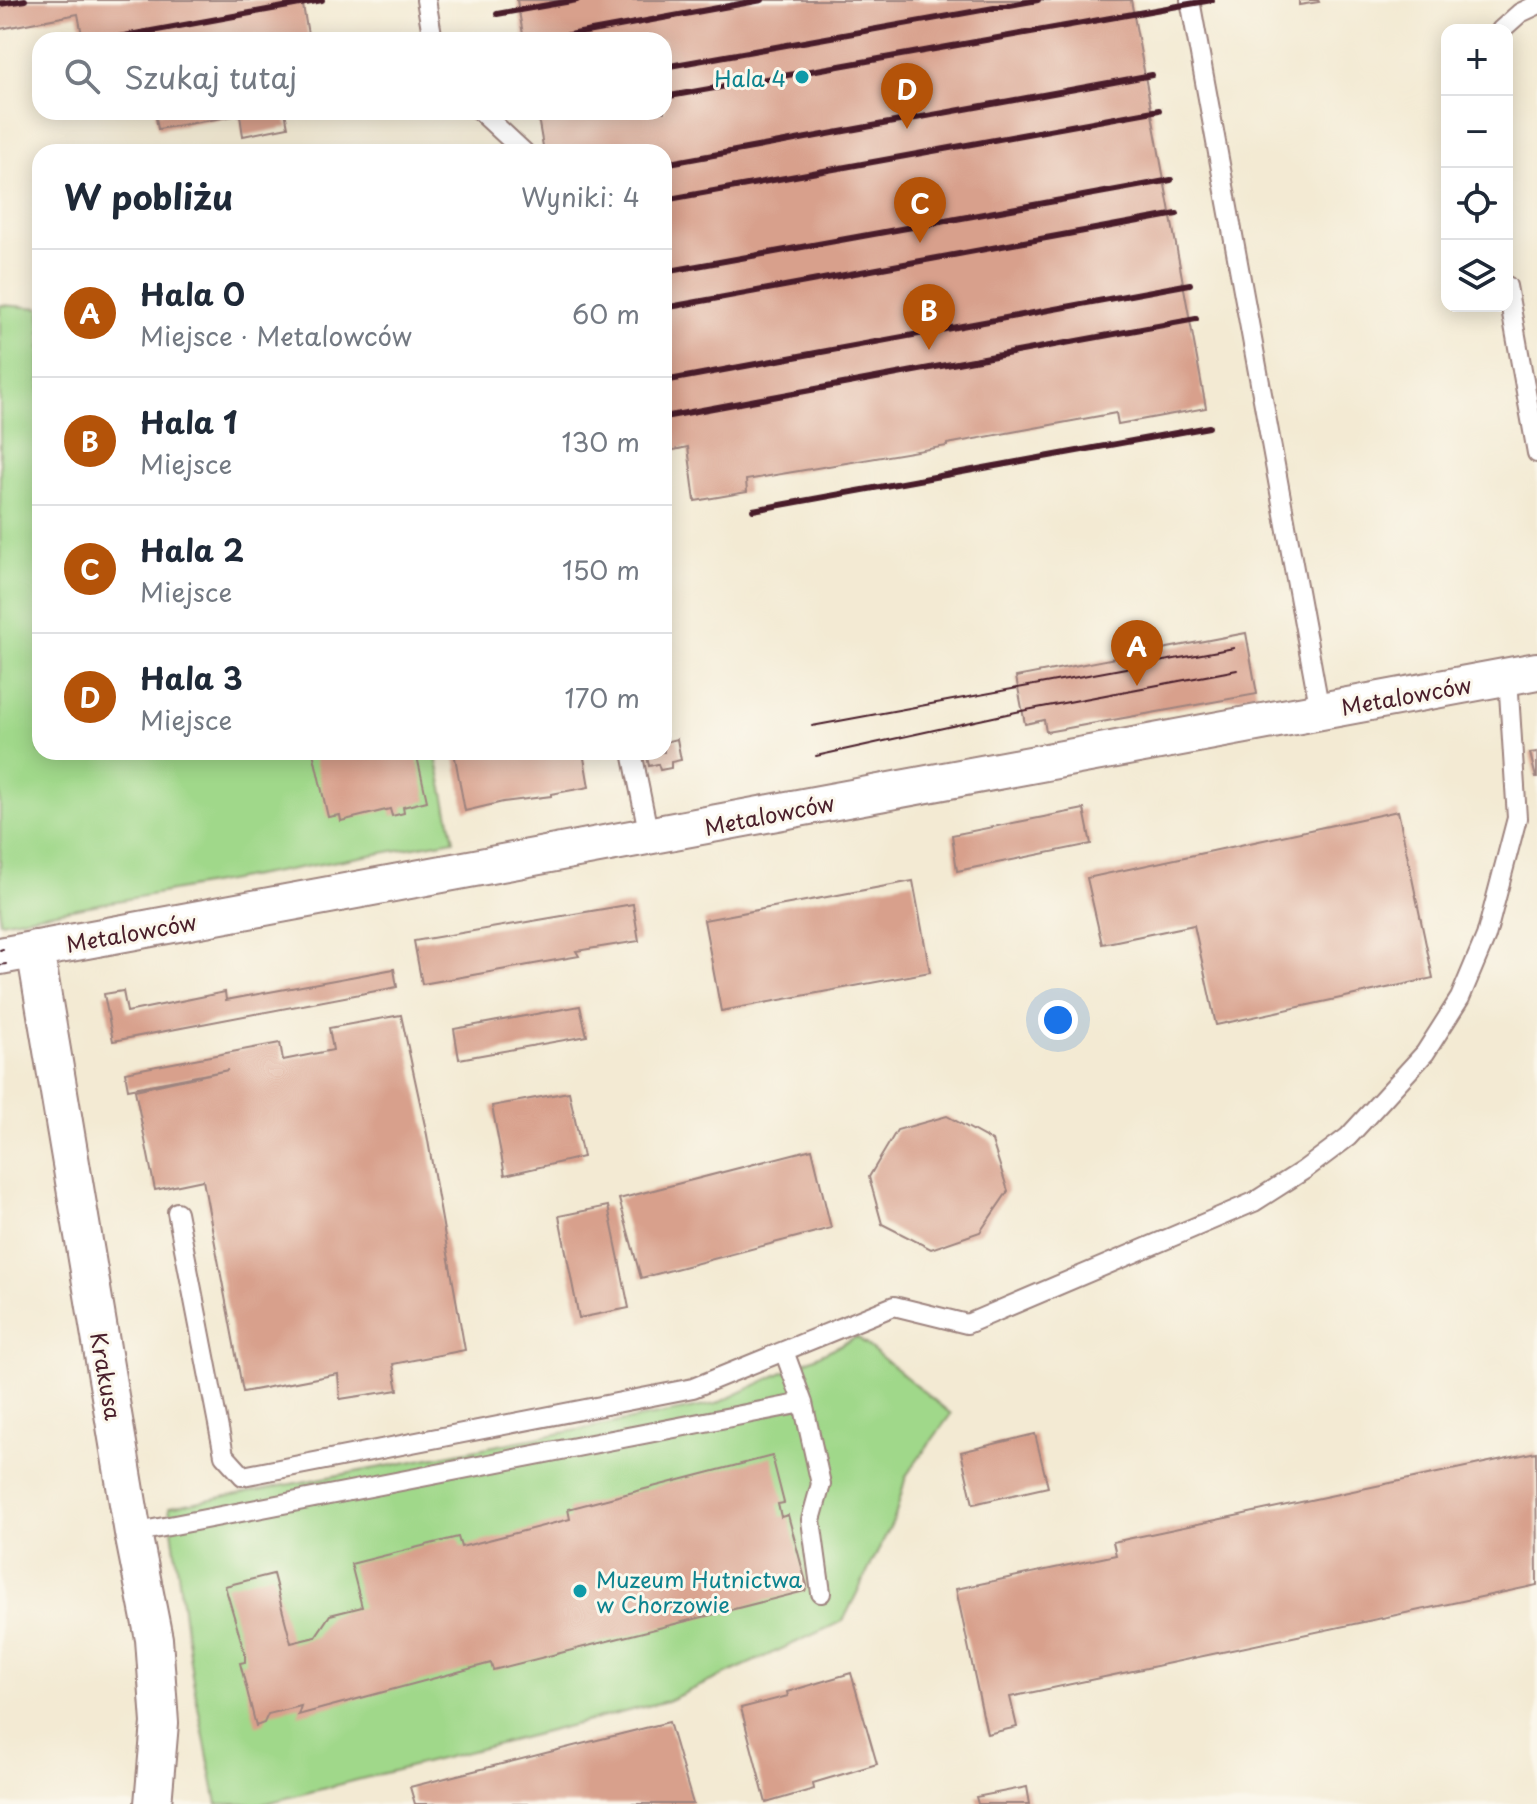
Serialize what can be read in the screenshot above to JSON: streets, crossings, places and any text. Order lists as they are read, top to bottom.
{
  "streets": {
    "street": ["Metalowców", "Krakusa"]
  },
  "crossings": [
    ["Metalowców", "Krakusa"]
  ],
  "places": ["Hala 4", "Muzeum Hutnictwa w Chorzowie"],
  "page": {
    "map_buttons": ["+", "−"],
    "search": "Szukaj tutaj",
    "pins": [
      "D",
      "C",
      "B",
      "A"
    ],
    "heading": ["W pobliżu", "Wyniki: 4"],
    "list": [
      {
        "mark": "A",
        "name": "Hala 0",
        "note": "Miejsce · Metalowców",
        "value": "60 m"
      },
      {
        "mark": "B",
        "name": "Hala 1",
        "note": "Miejsce",
        "value": "130 m"
      },
      {
        "mark": "C",
        "name": "Hala 2",
        "note": "Miejsce",
        "value": "150 m"
      },
      {
        "mark": "D",
        "name": "Hala 3",
        "note": "Miejsce",
        "value": "170 m"
      }
    ]
  }
}
